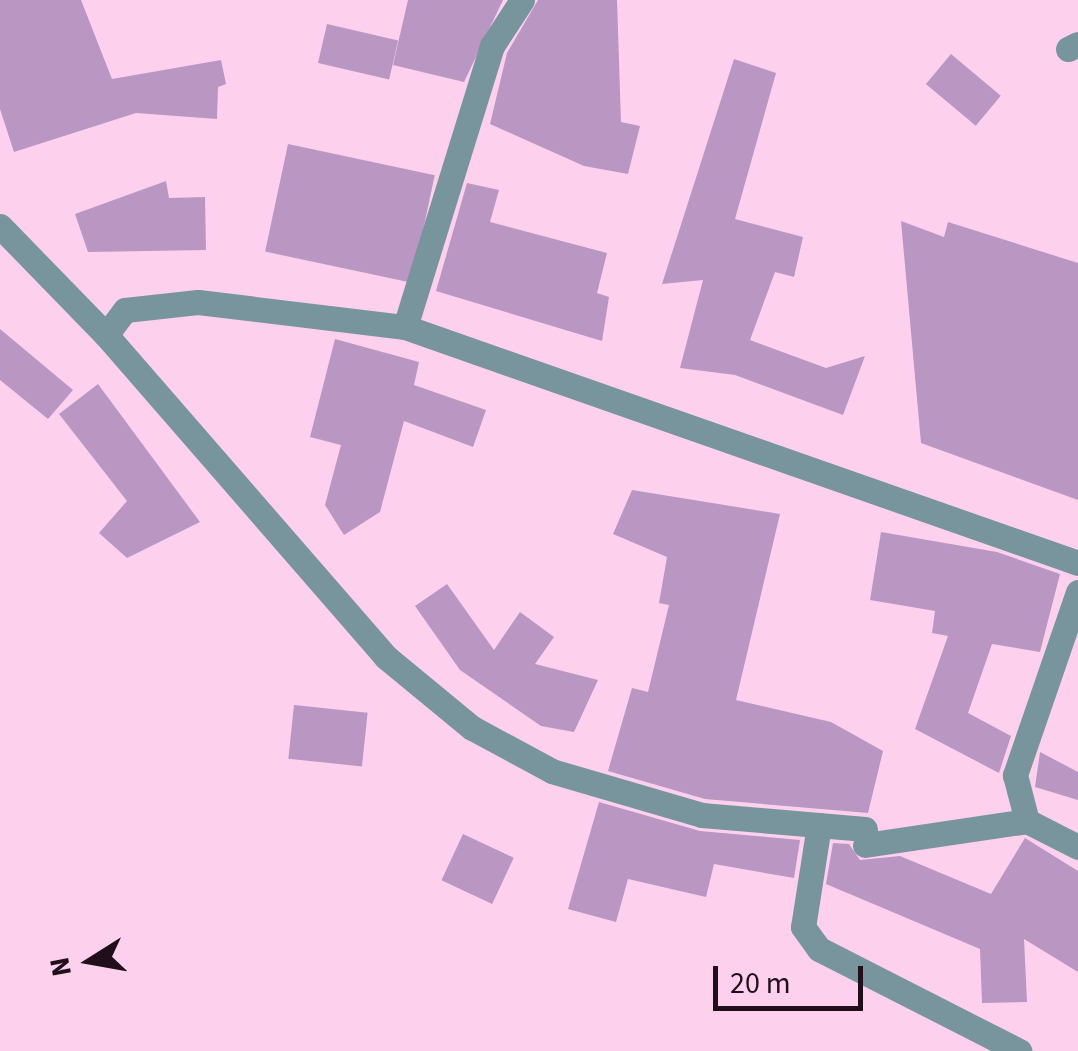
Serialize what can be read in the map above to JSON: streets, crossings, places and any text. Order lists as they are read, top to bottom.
{
  "scale_bar": "20 m",
  "north": "left"
}
